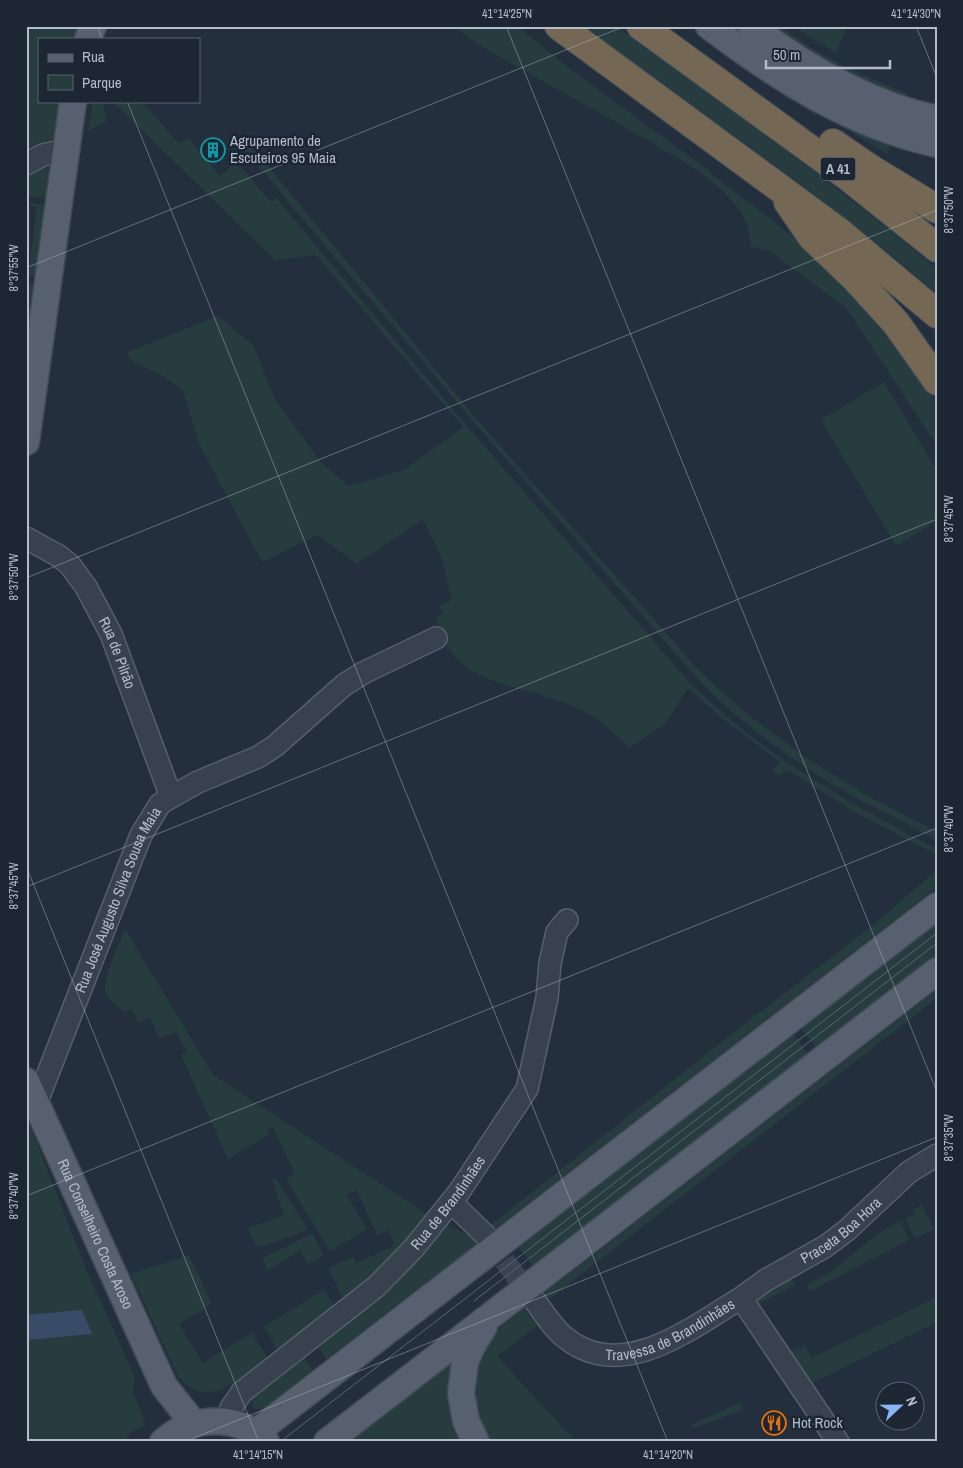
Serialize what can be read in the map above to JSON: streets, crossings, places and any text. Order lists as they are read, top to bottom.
{
  "streets": {
    "highway": ["A 41"],
    "main road": ["Rua Conselheiro Costa Aroso"],
    "street": [
      "Rua de Pilrão",
      "Rua José Augusto Silva Sousa Maia",
      "Rua de Brandinhães",
      "Praceta Boa Hora",
      "Travessa de Brandinhães"
    ]
  },
  "crossings": [
    ["Rua de Pilrão", "Rua José Augusto Silva Sousa Maia"],
    ["Rua José Augusto Silva Sousa Maia", "Rua Conselheiro Costa Aroso"],
    ["Praceta Boa Hora", "Travessa de Brandinhães"]
  ],
  "places": {
    "building": ["Agrupamento de Escuteiros 95 Maia"],
    "restaurant": ["Hot Rock"]
  },
  "legend": ["Rua", "Parque"],
  "scale_bar": "50 m",
  "north": "right",
  "coordinates": [
    "41°14'25\"N",
    "41°14'30\"N",
    "8°37'50\"W",
    "8°37'55\"W",
    "8°37'45\"W",
    "8°37'40\"W",
    "8°37'35\"W",
    "41°14'15\"N",
    "41°14'20\"N"
  ]
}
